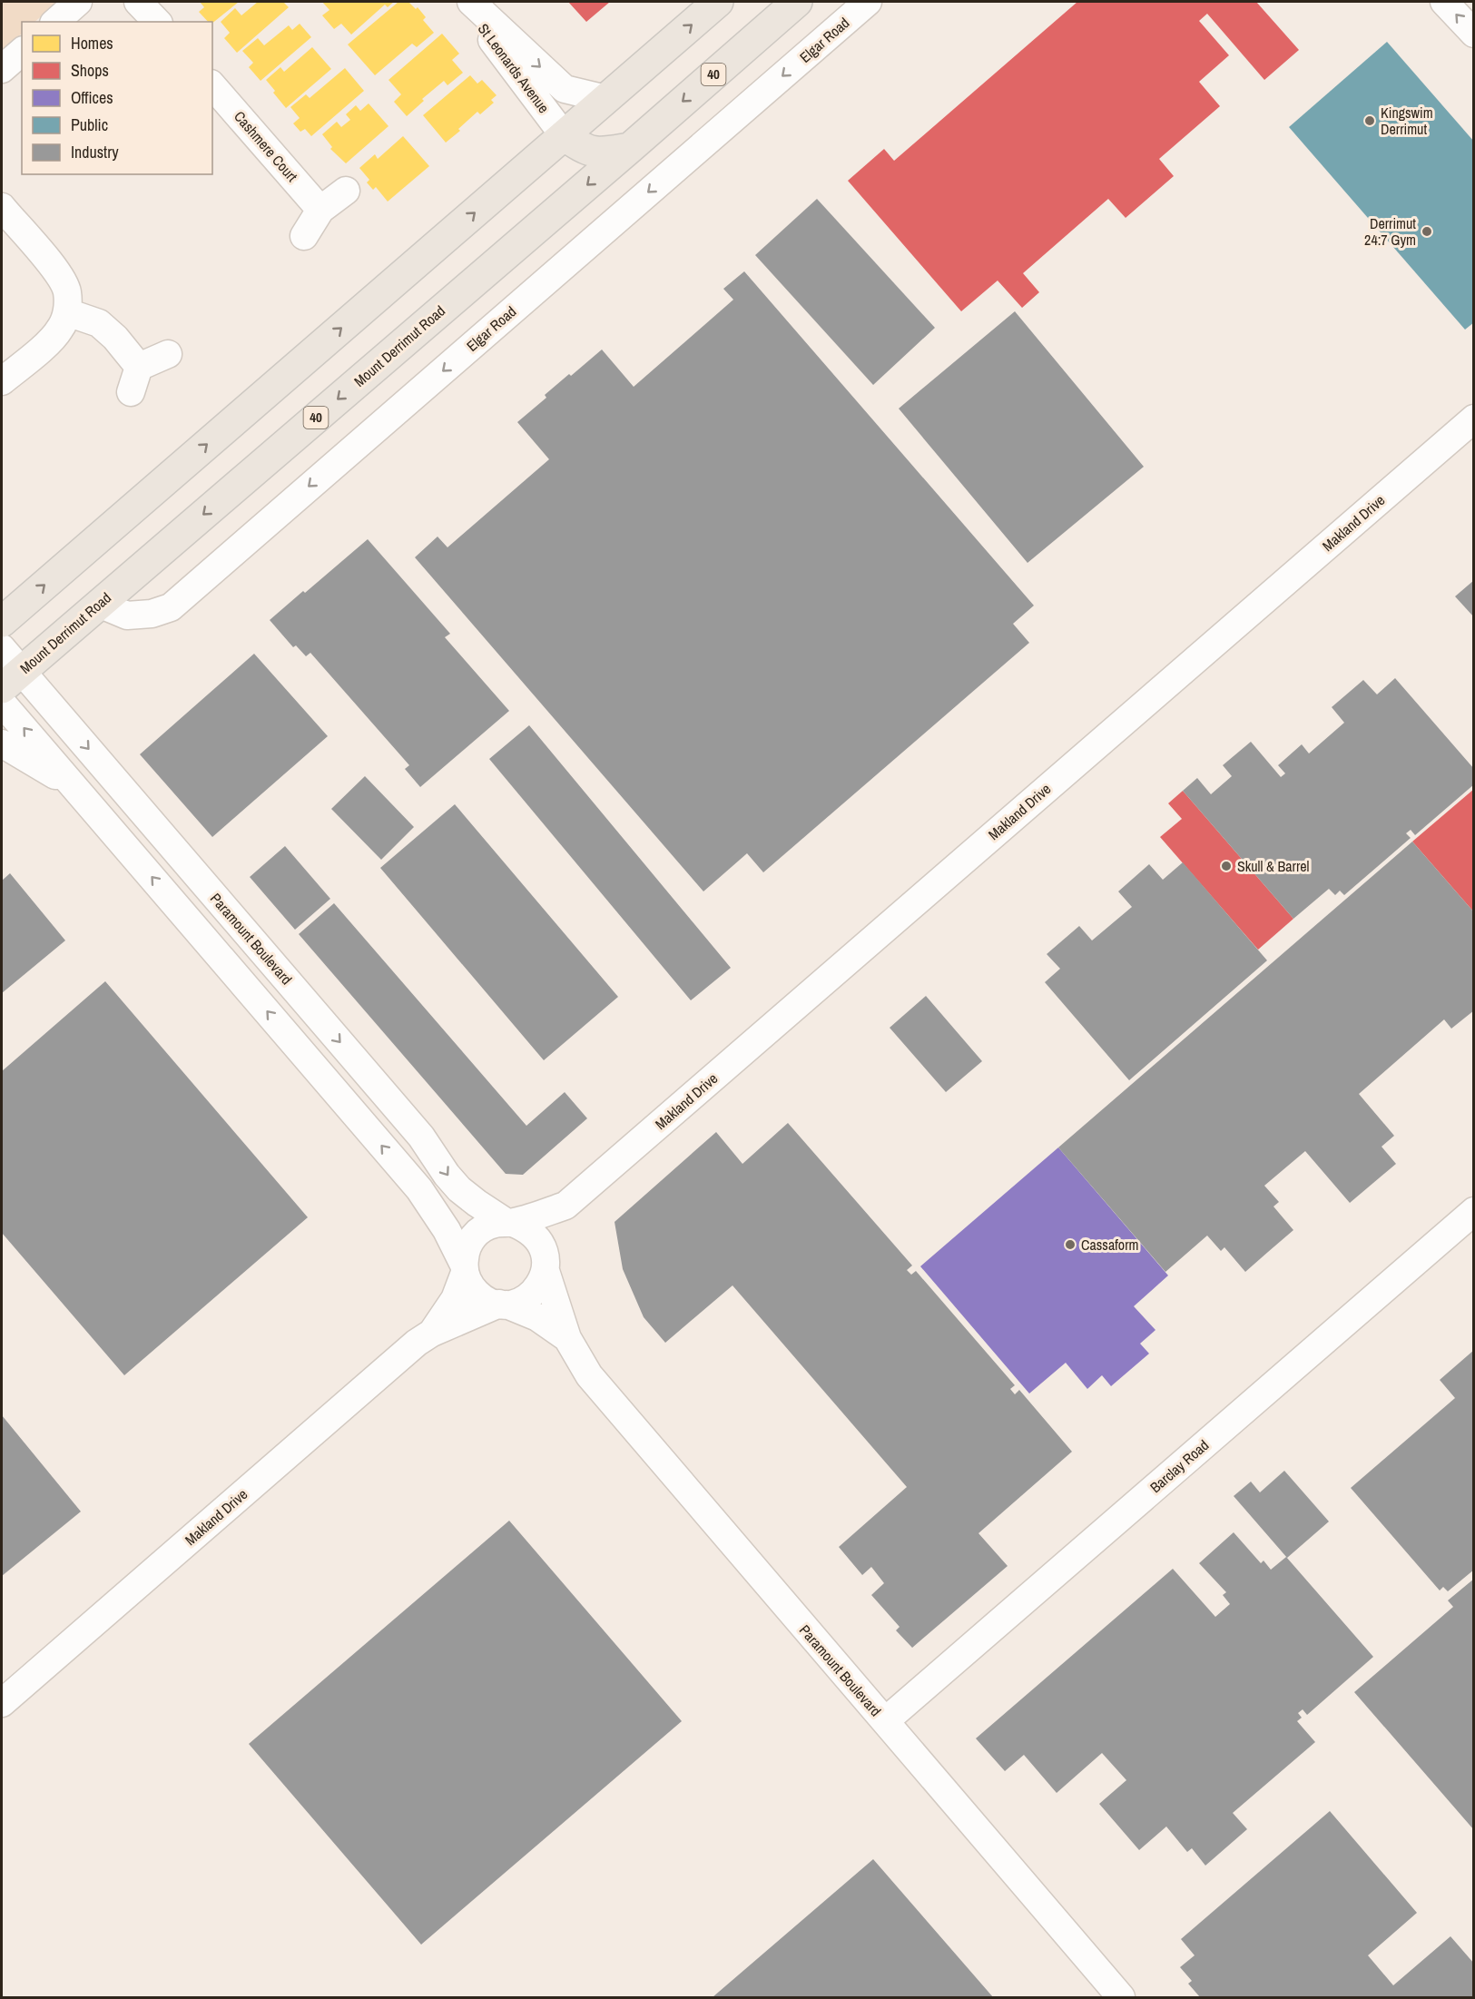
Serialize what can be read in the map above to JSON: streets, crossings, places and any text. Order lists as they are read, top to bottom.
{
  "streets": {
    "main road": ["40", "Mount Derrimut Road"],
    "street": [
      "Elgar Road",
      "St Leonards Avenue",
      "Cashmere Court",
      "Makland Drive",
      "Paramount Boulevard",
      "Barclay Road"
    ]
  },
  "crossings": [
    ["Elgar Road", "Mount Derrimut Road"],
    ["Mount Derrimut Road", "Paramount Boulevard"],
    ["Makland Drive", "Paramount Boulevard"],
    ["Paramount Boulevard", "Barclay Road"]
  ],
  "one_way": ["Elgar Road"],
  "places": [
    "Kingswim Derrimut",
    "Derrimut 24:7 Gym",
    "Skull & Barrel",
    "Cassaform"
  ],
  "legend": [
    "Homes",
    "Shops",
    "Offices",
    "Public",
    "Industry"
  ]
}
